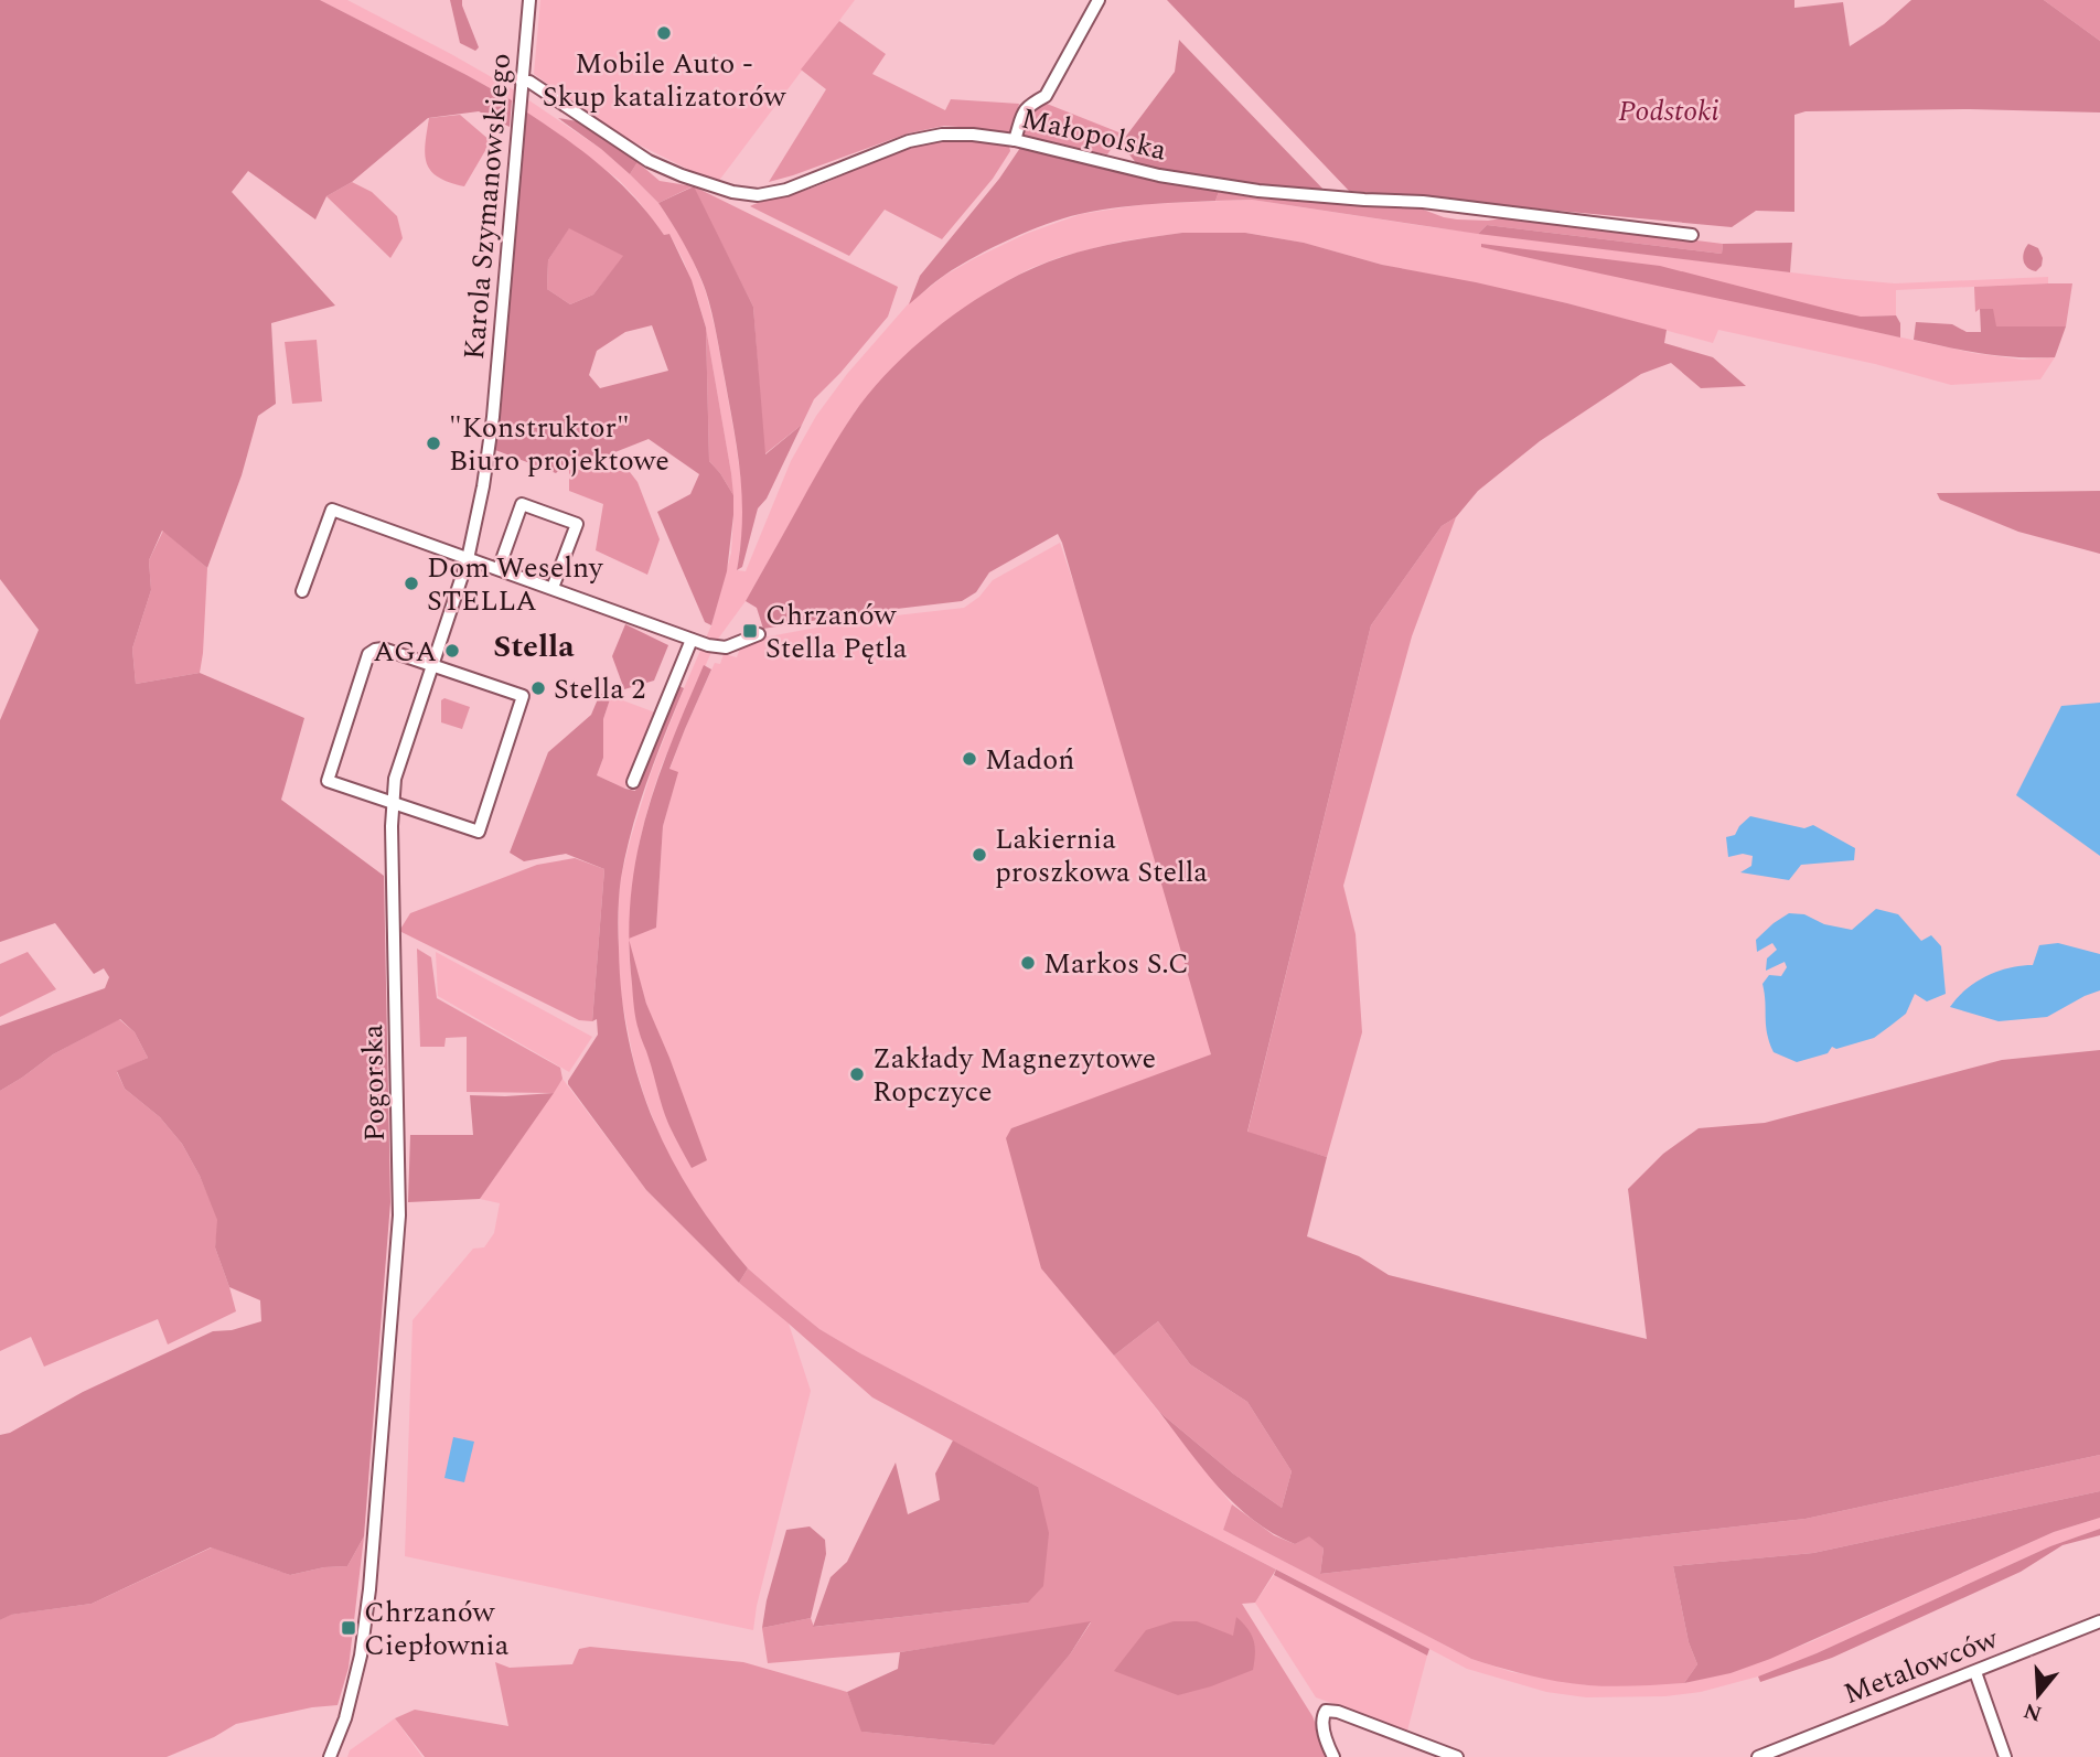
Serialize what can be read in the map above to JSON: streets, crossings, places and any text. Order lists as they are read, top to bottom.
{
  "streets": {
    "street": [
      "Małopolska",
      "Karola Szymanowskiego",
      "Pogorska",
      "Metalowców"
    ]
  },
  "crossings": [
    ["Małopolska", "Karola Szymanowskiego"],
    ["Karola Szymanowskiego", "Pogorska"]
  ],
  "districts": ["Stella"],
  "parks": ["Podstoki"],
  "places": {
    "other": [
      "Mobile Auto - Skup katalizatorów",
      "\"Konstruktor\" Biuro projektowe",
      "Dom Weselny STELLA",
      "AGA",
      "Stella 2",
      "Madoń",
      "Lakiernia proszkowa Stella",
      "Markos S.C",
      "Zakłady Magnezytowe Ropczyce"
    ],
    "transit": ["Chrzanów Stella Pętla", "Chrzanów Ciepłownia"]
  },
  "north": "bottom"
}
